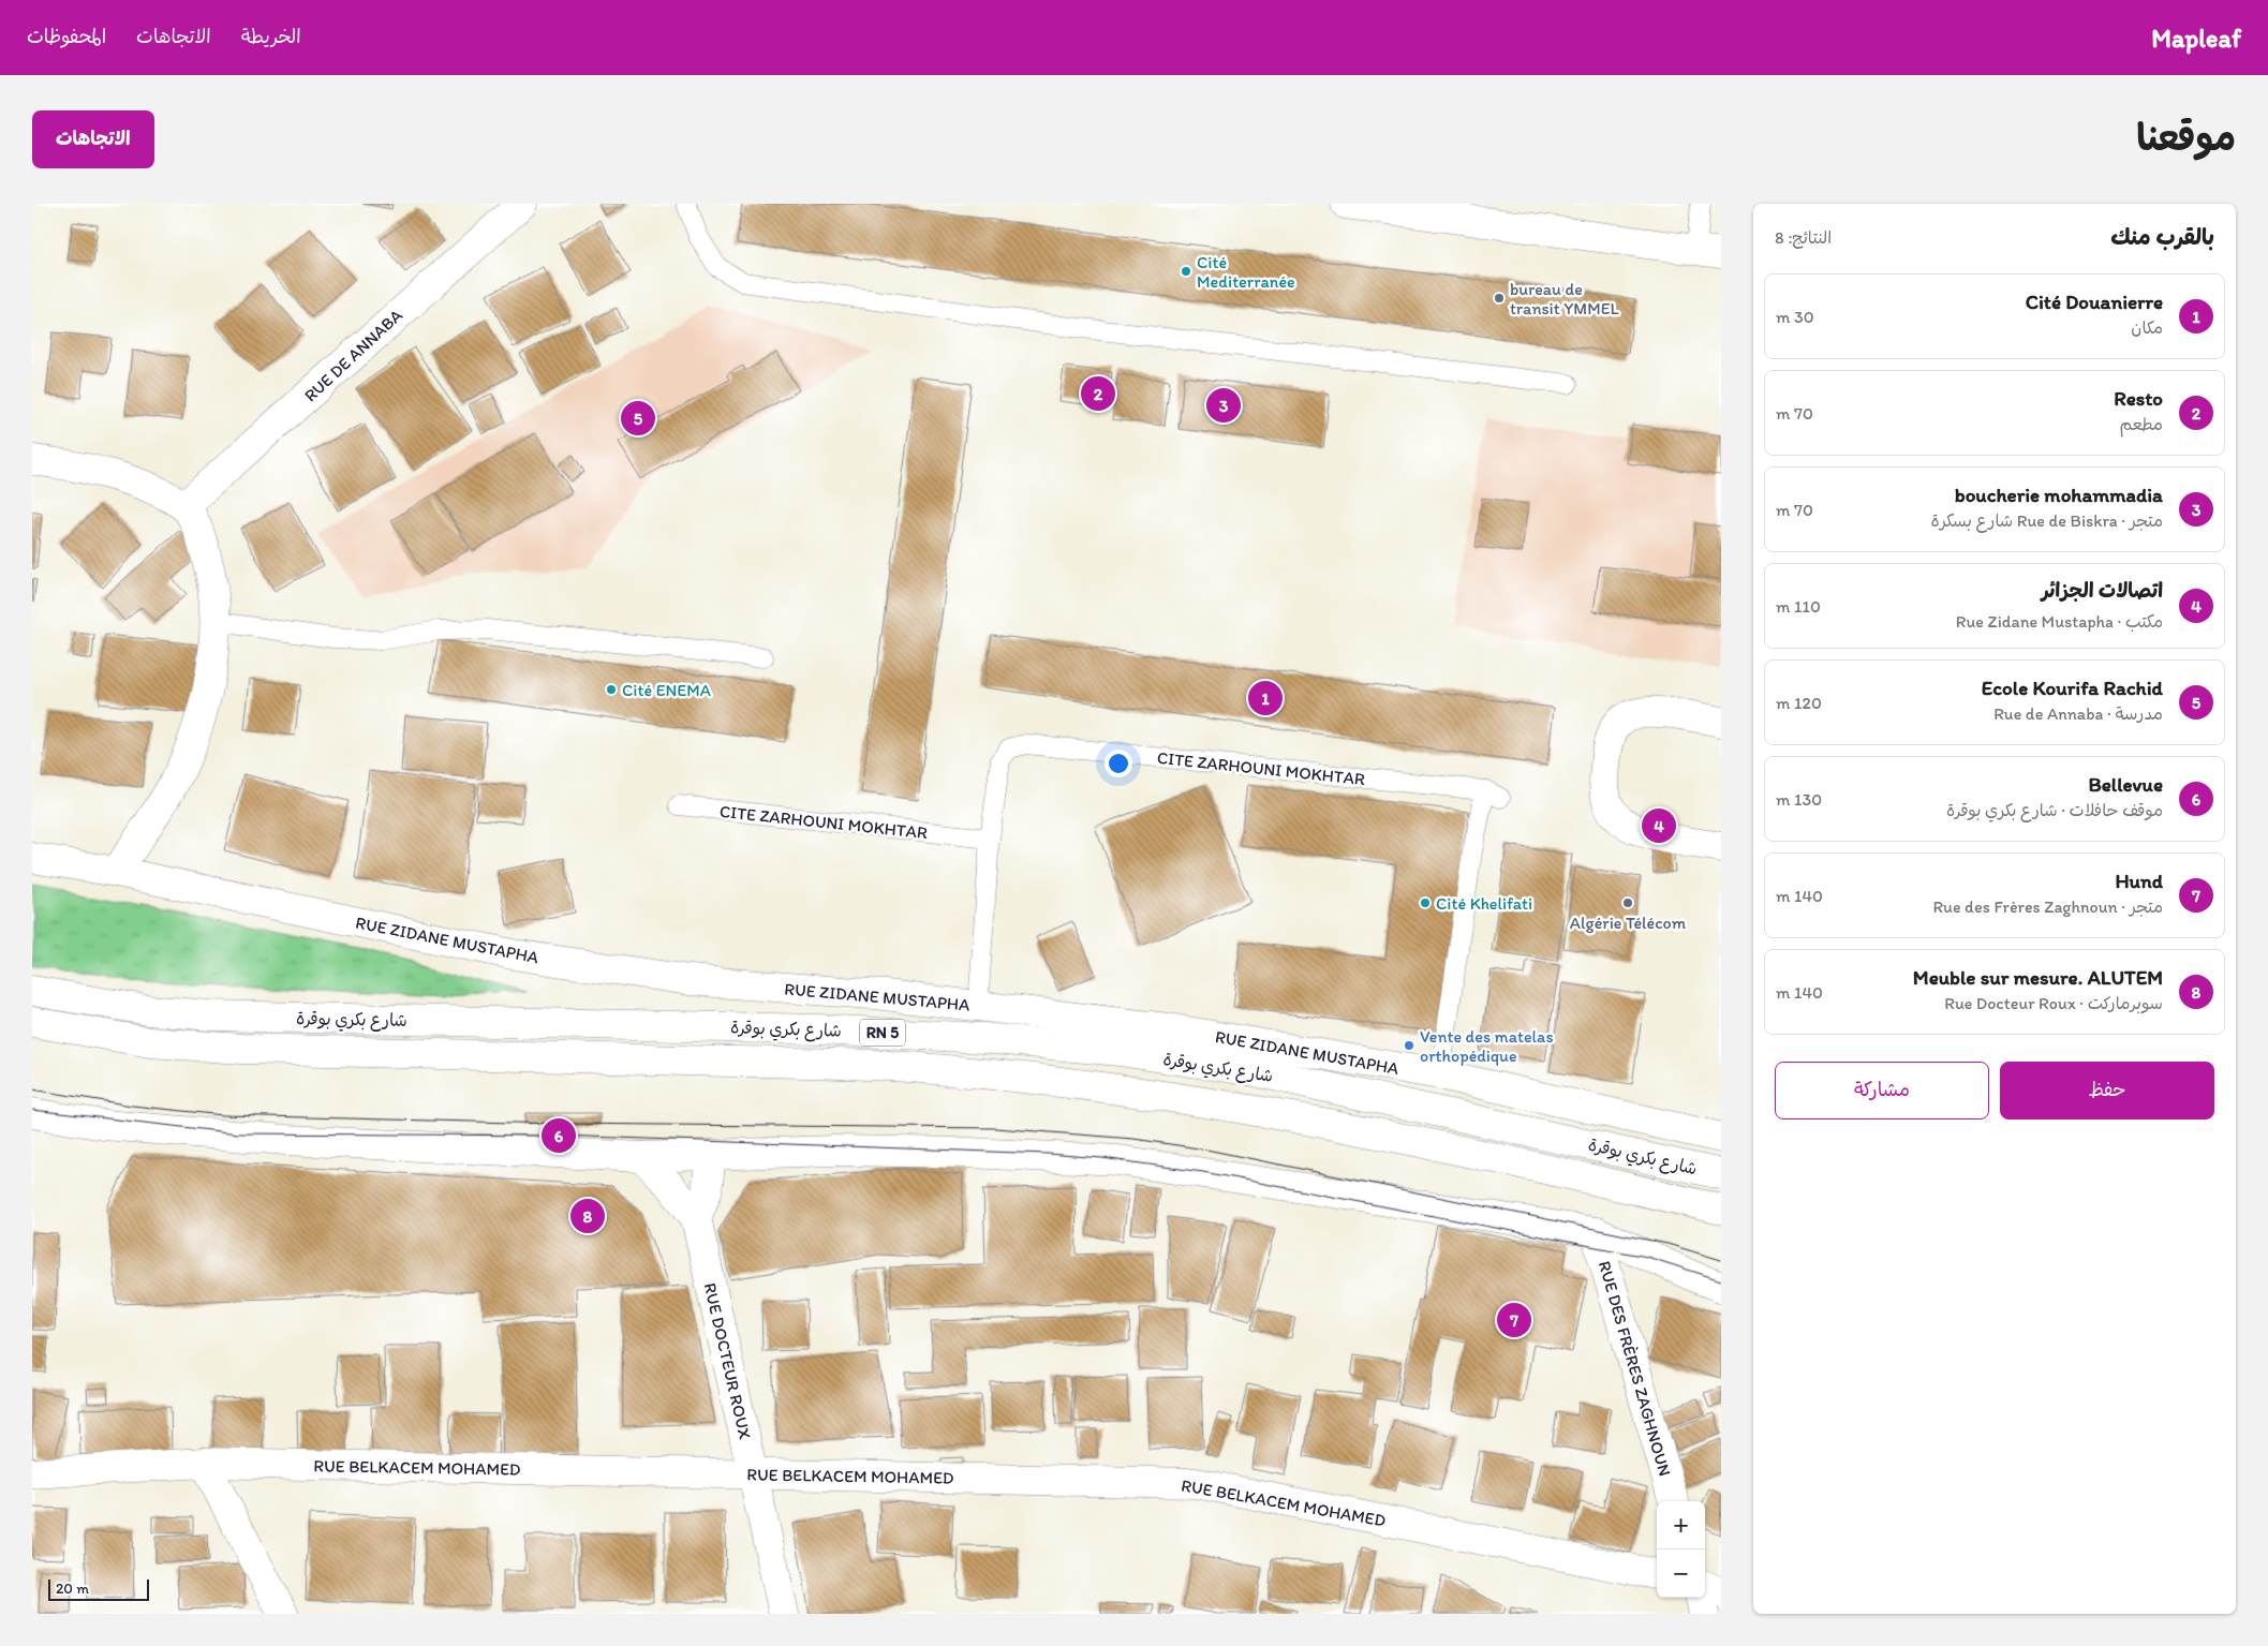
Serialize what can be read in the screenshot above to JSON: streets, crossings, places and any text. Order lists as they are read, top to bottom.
{
  "streets": {
    "main road": [
      "RUE DE ANNABA",
      "RUE ZIDANE MUSTAPHA",
      "شارع بكري بوقرة",
      "RN 5",
      "RUE DOCTEUR ROUX",
      "RUE DES FRÈRES ZAGHNOUN",
      "RUE BELKACEM MOHAMED"
    ],
    "lane": ["CITE ZARHOUNI MOKHTAR"]
  },
  "crossings": [
    ["CITE ZARHOUNI MOKHTAR", "RUE ZIDANE MUSTAPHA"],
    ["RUE DOCTEUR ROUX", "RUE BELKACEM MOHAMED"]
  ],
  "places": [
    "Cité Mediterranée",
    "bureau de transit YMMEL",
    "Cité ENEMA",
    "Cité Khelifati",
    "Algérie Télécom",
    "Vente des matelas orthopédique"
  ],
  "scale_bar": "20 m",
  "page": {
    "header": "Mapleaf",
    "nav": ["الخريطة", "الاتجاهات", "المحفوظات"],
    "title": "موقعنا",
    "buttons": [
      "الاتجاهات",
      ["حفظ", "مشاركة"]
    ],
    "heading": ["بالقرب منك", "النتائج: 8"],
    "list": [
      {
        "mark": "1",
        "name": "Cité Douanierre",
        "note": "مكان",
        "value": "30 m"
      },
      {
        "mark": "2",
        "name": "Resto",
        "note": "مطعم",
        "value": "70 m"
      },
      {
        "mark": "3",
        "name": "boucherie mohammadia",
        "note": "متجر · Rue de Biskra شارع بسكرة",
        "value": "70 m"
      },
      {
        "mark": "4",
        "name": "اتصالات الجزائر",
        "note": "مكتب · Rue Zidane Mustapha",
        "value": "110 m"
      },
      {
        "mark": "5",
        "name": "Ecole Kourifa Rachid",
        "note": "مدرسة · Rue de Annaba",
        "value": "120 m"
      },
      {
        "mark": "6",
        "name": "Bellevue",
        "note": "موقف حافلات · شارع بكري بوقرة",
        "value": "130 m"
      },
      {
        "mark": "7",
        "name": "Hund",
        "note": "متجر · Rue des Frères Zaghnoun",
        "value": "140 m"
      },
      {
        "mark": "8",
        "name": "Meuble sur mesure. ALUTEM",
        "note": "سوبرماركت · Rue Docteur Roux",
        "value": "140 m"
      }
    ],
    "pins": [
      "2",
      "3",
      "5",
      "1",
      "4",
      "6",
      "8",
      "7"
    ],
    "map_buttons": ["+", "−"],
    "scale": "20 m"
  }
}
